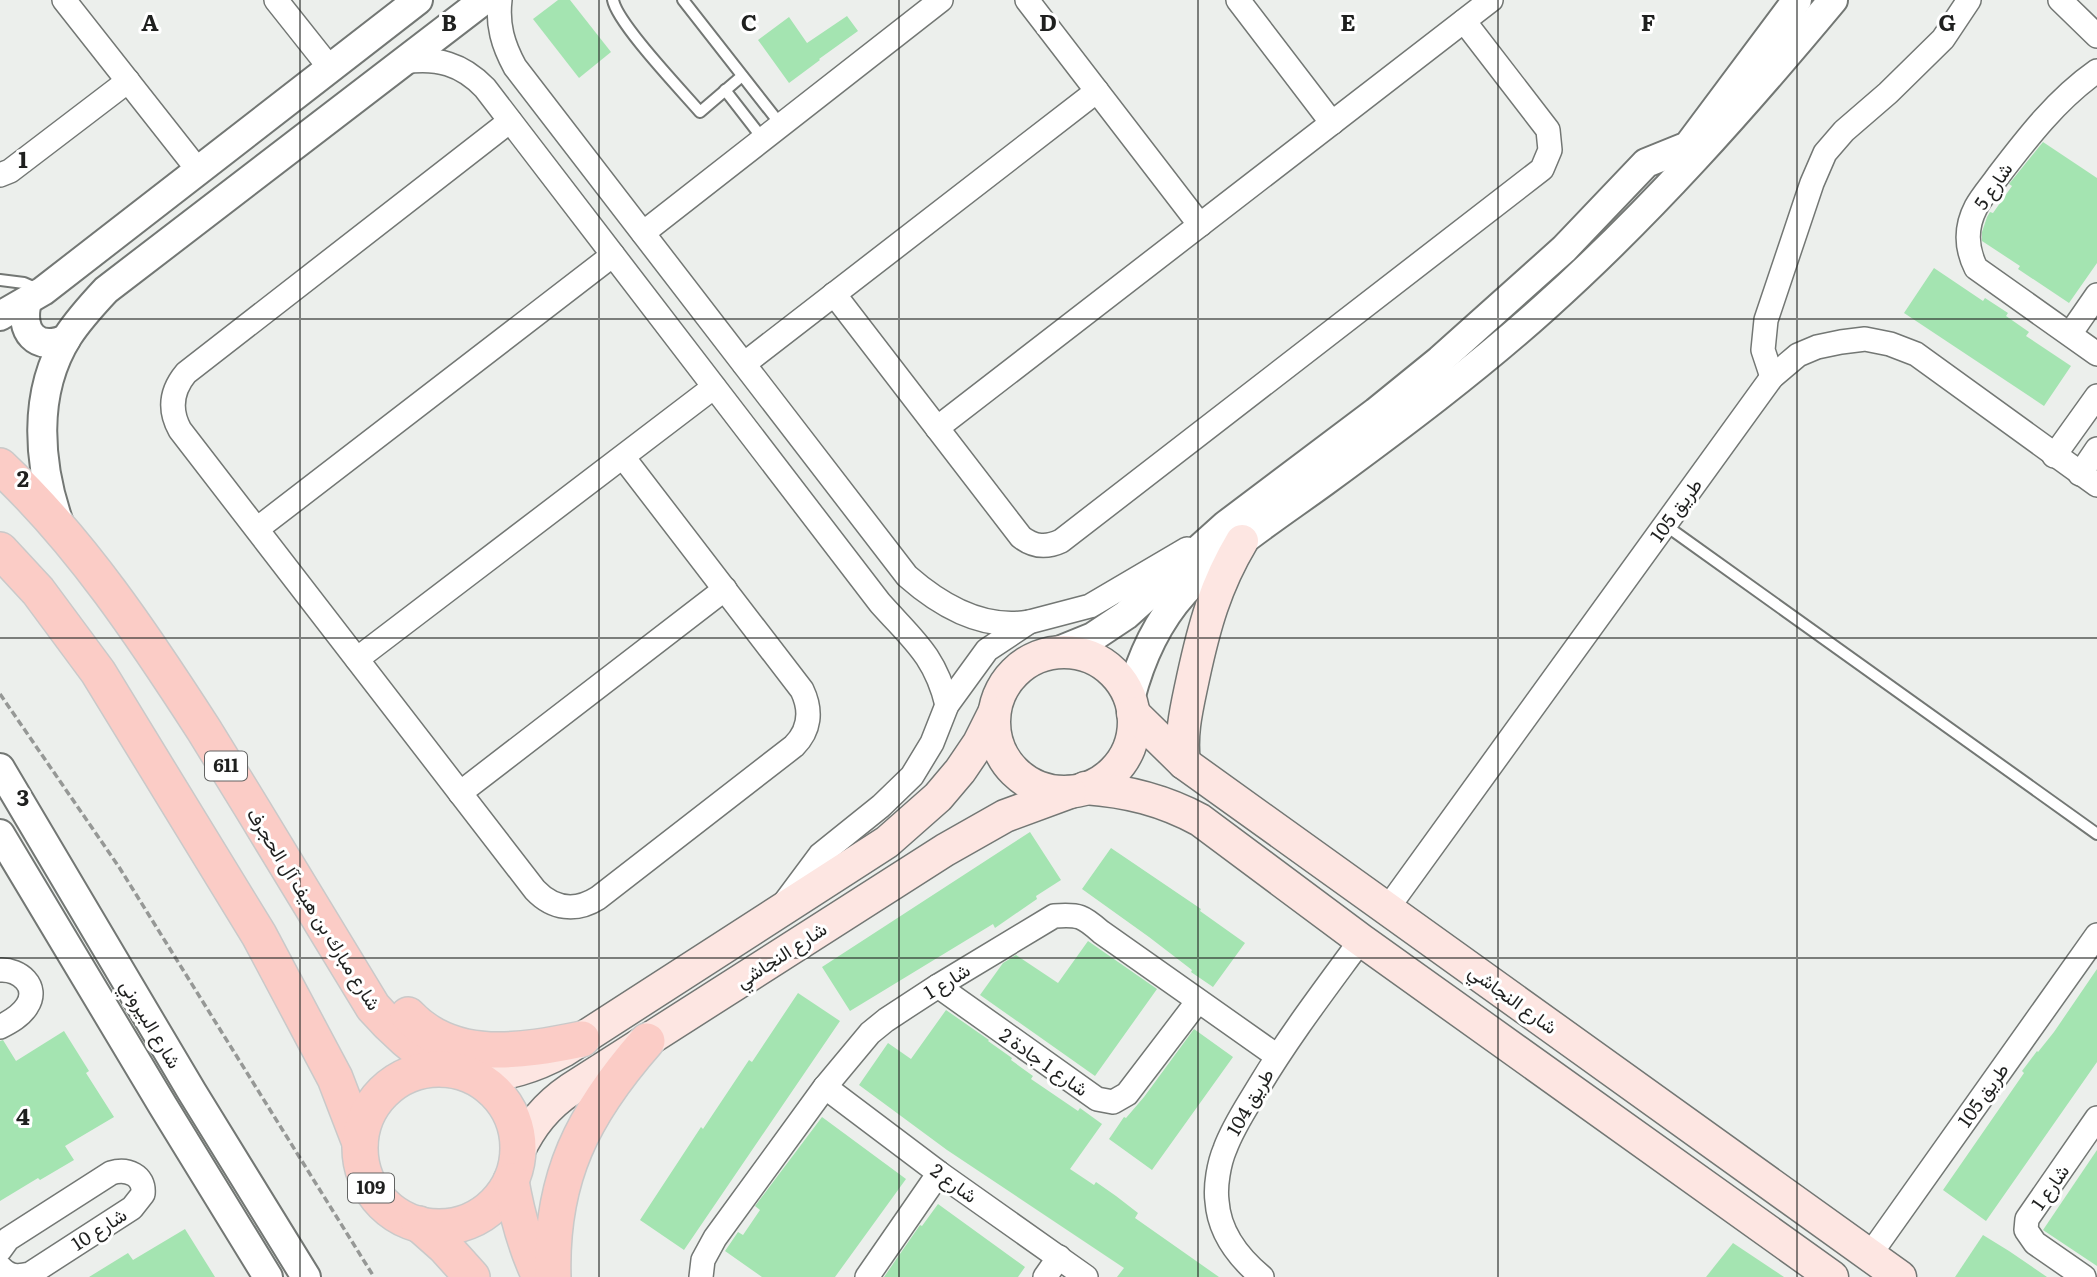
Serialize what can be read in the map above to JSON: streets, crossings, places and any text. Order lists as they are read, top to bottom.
{
  "streets": {
    "main road": [
      "611",
      "شارع مبارك بن هيف آل الحجرف",
      "شارع النجاشي",
      "109"
    ],
    "street": [
      "شارع 5",
      "طريق 105",
      "شارع 1",
      "شارع البيروني",
      "شارع 1 جادة 2",
      "طريق 104",
      "شارع 2",
      "شارع 10"
    ]
  },
  "crossings": [
    ["طريق 105", "شارع النجاشي"],
    ["شارع مبارك بن هيف آل الحجرف", "شارع النجاشي"],
    ["شارع مبارك بن هيف آل الحجرف", "109"],
    ["شارع النجاشي", "طريق 104"],
    ["شارع النجاشي", "109"],
    ["شارع 1", "شارع 1 جادة 2"],
    ["شارع 1", "طريق 104"],
    ["شارع 1", "شارع 2"]
  ],
  "grid": {
    "columns": [
      "A",
      "B",
      "C",
      "D",
      "E",
      "F",
      "G"
    ],
    "rows": [
      "1",
      "2",
      "3",
      "4"
    ]
  }
}
